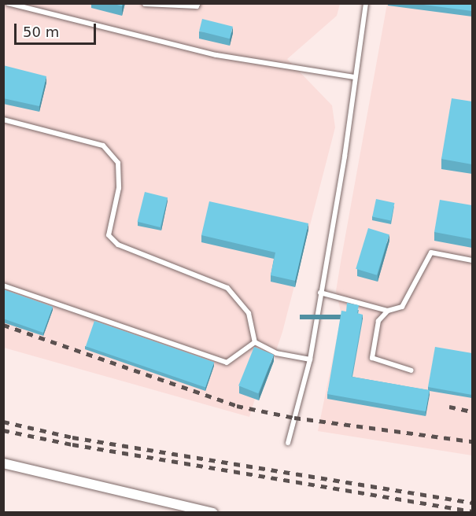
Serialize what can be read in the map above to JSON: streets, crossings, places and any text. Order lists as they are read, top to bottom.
{
  "scale_bar": "50 m"
}
